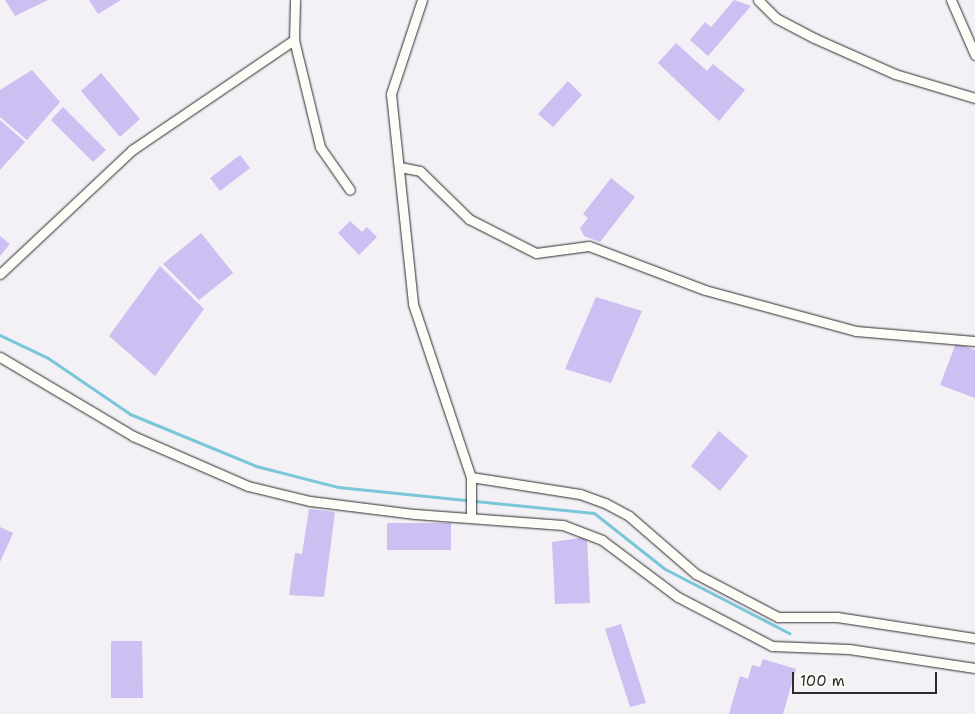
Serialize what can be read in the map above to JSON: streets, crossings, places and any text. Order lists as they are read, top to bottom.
{
  "scale_bar": "100 m"
}
